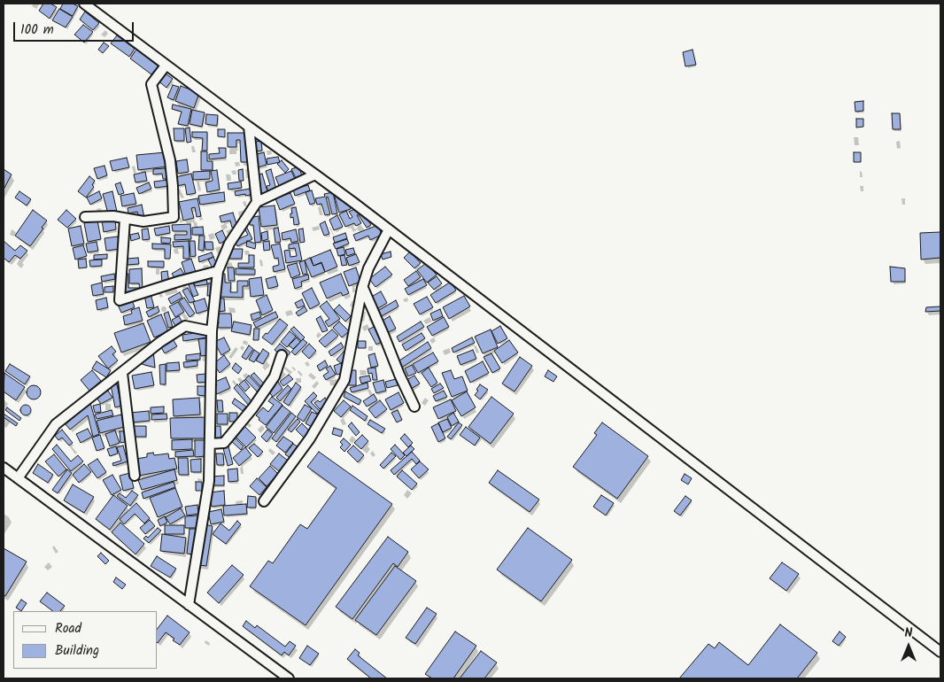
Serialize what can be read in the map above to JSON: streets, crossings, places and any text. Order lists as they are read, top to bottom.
{
  "legend": ["Road", "Building"],
  "scale_bar": "100 m",
  "north": "top"
}
